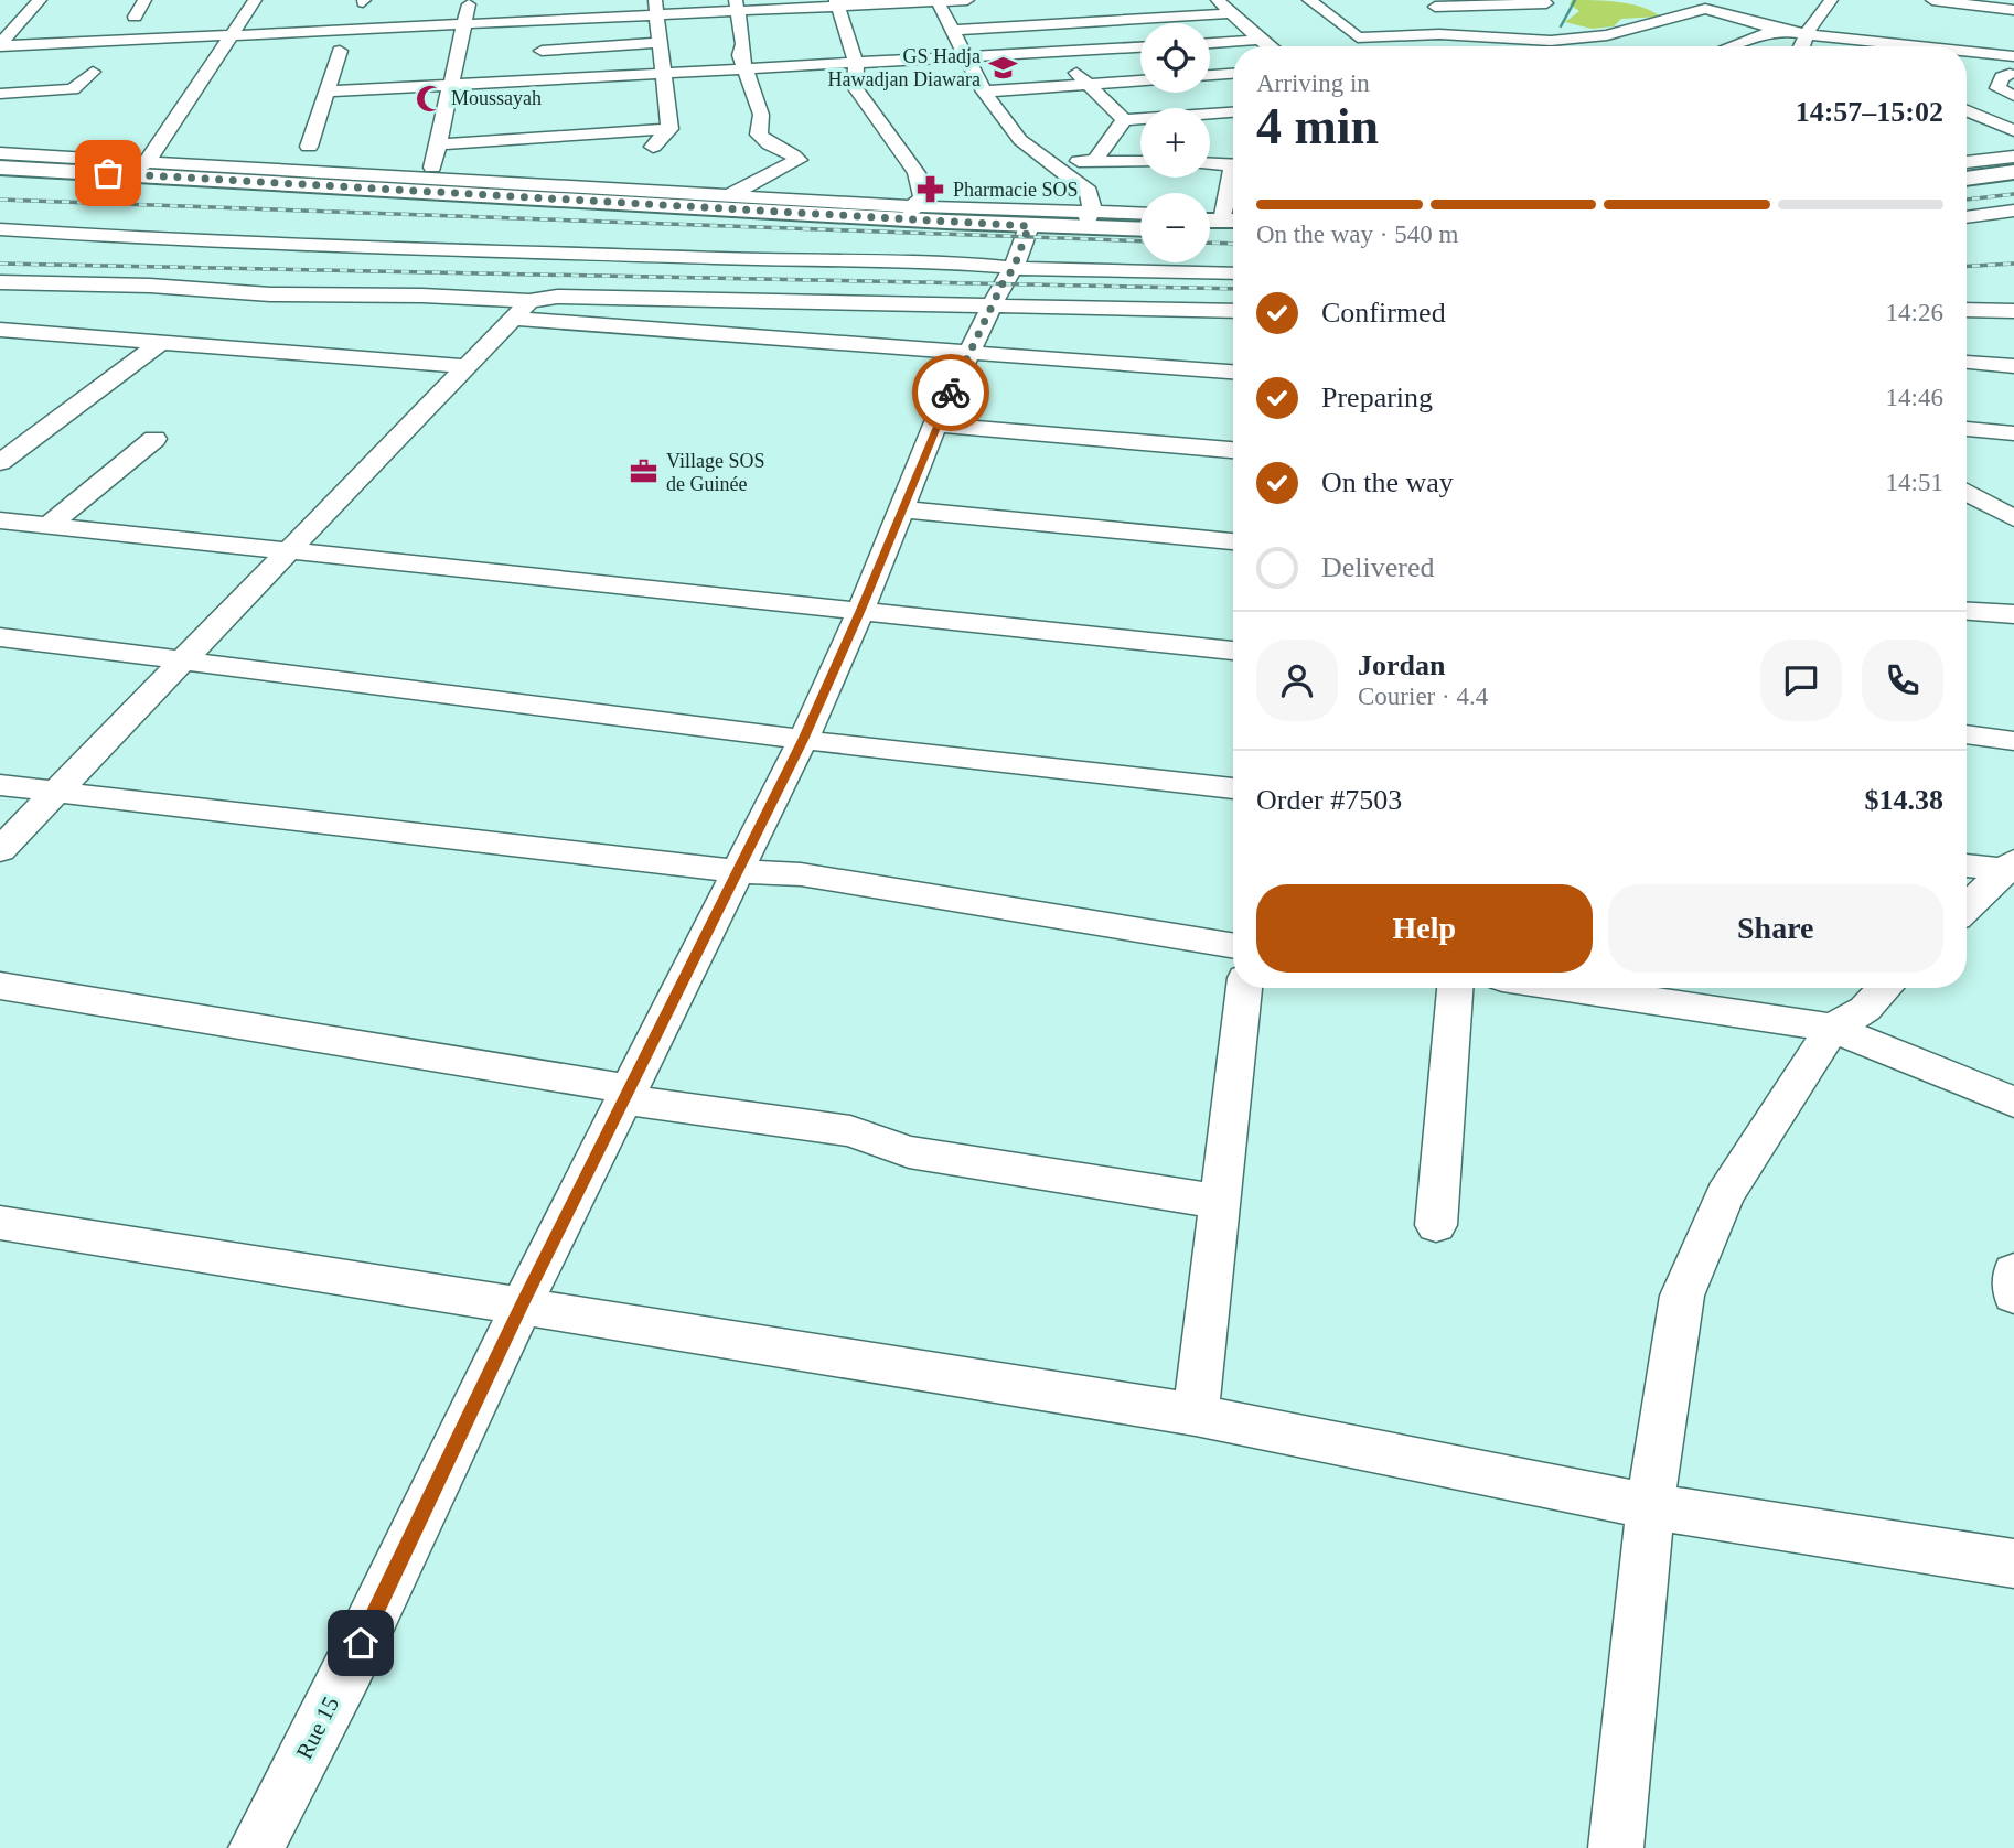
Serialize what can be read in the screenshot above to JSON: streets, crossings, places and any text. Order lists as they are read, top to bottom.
{
  "streets": {
    "street": ["Rue 15"]
  },
  "places": {
    "school or university": ["GS Hadja Hawadjan Diawara"],
    "mosque": ["Moussayah"],
    "pharmacy": ["Pharmacie SOS"],
    "office": ["Village SOS de Guinée"]
  },
  "page": {
    "map_buttons": ["+", "−"],
    "heading": ["4 min", "Arriving in", "14:57–15:02"],
    "panel": [
      "Jordan",
      "Courier · 4.4",
      "Order #7503",
      "$14.38"
    ],
    "bar": "On the way · 540 m",
    "list": [
      ["Confirmed", "14:26"],
      ["Preparing", "14:46"],
      ["On the way", "14:51"],
      "Delivered"
    ],
    "buttons": ["Help", "Share"]
  }
}
